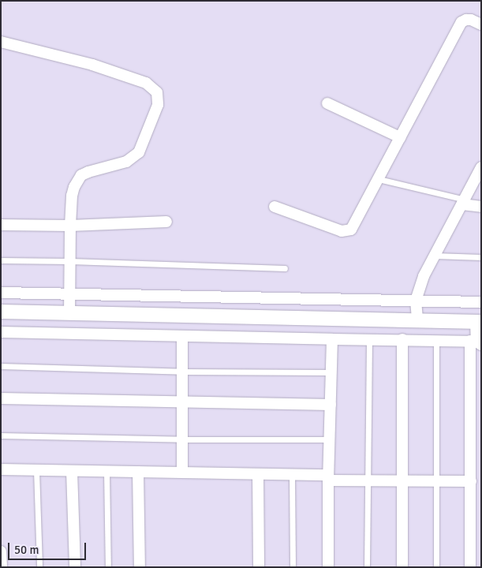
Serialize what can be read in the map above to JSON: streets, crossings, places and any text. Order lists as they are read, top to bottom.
{
  "scale_bar": "50 m"
}
